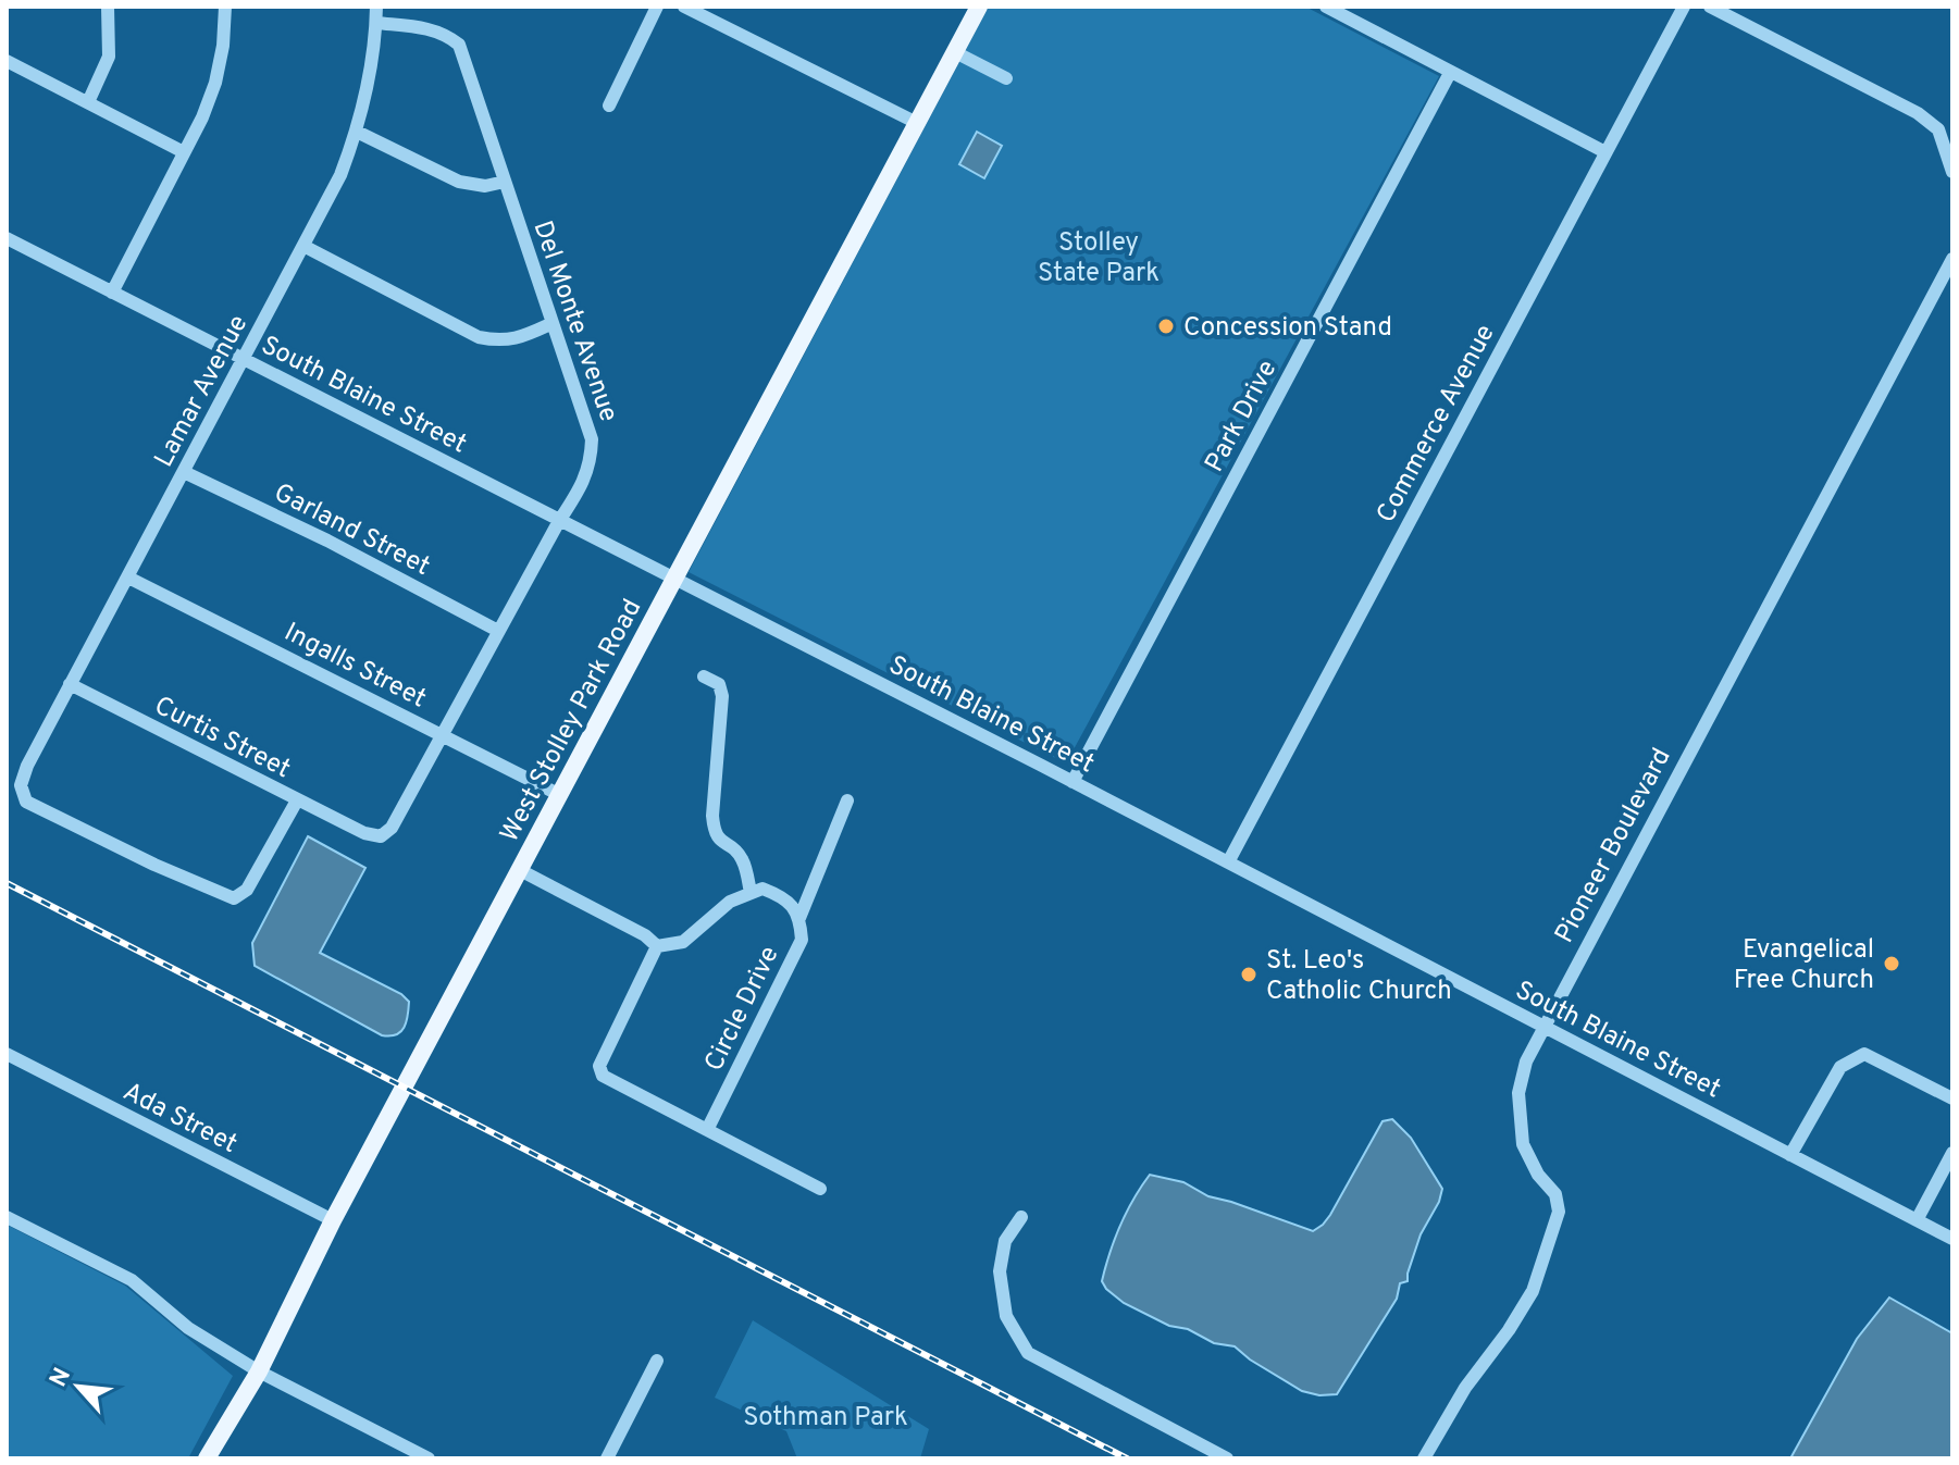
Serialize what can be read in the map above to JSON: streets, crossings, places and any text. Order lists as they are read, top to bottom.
{
  "streets": {
    "main road": ["West Stolley Park Road"],
    "street": [
      "Del Monte Avenue",
      "Lamar Avenue",
      "South Blaine Street",
      "Park Drive",
      "Commerce Avenue",
      "Garland Street",
      "Ingalls Street",
      "Curtis Street",
      "Pioneer Boulevard",
      "Circle Drive",
      "Ada Street"
    ]
  },
  "crossings": [
    ["Del Monte Avenue", "Lamar Avenue"],
    ["Del Monte Avenue", "South Blaine Street"],
    ["Del Monte Avenue", "Garland Street"],
    ["Del Monte Avenue", "Ingalls Street"],
    ["Del Monte Avenue", "Curtis Street"],
    ["Lamar Avenue", "South Blaine Street"],
    ["Lamar Avenue", "Garland Street"],
    ["Lamar Avenue", "Ingalls Street"],
    ["Lamar Avenue", "Curtis Street"],
    ["South Blaine Street", "Park Drive"],
    ["South Blaine Street", "Commerce Avenue"],
    ["South Blaine Street", "West Stolley Park Road"],
    ["South Blaine Street", "Pioneer Boulevard"],
    ["Ingalls Street", "West Stolley Park Road"],
    ["West Stolley Park Road", "Ada Street"]
  ],
  "parks": ["Stolley State Park", "Sothman Park"],
  "places": ["Concession Stand", "Evangelical Free Church", "St. Leo's Catholic Church"],
  "north": "top left"
}
